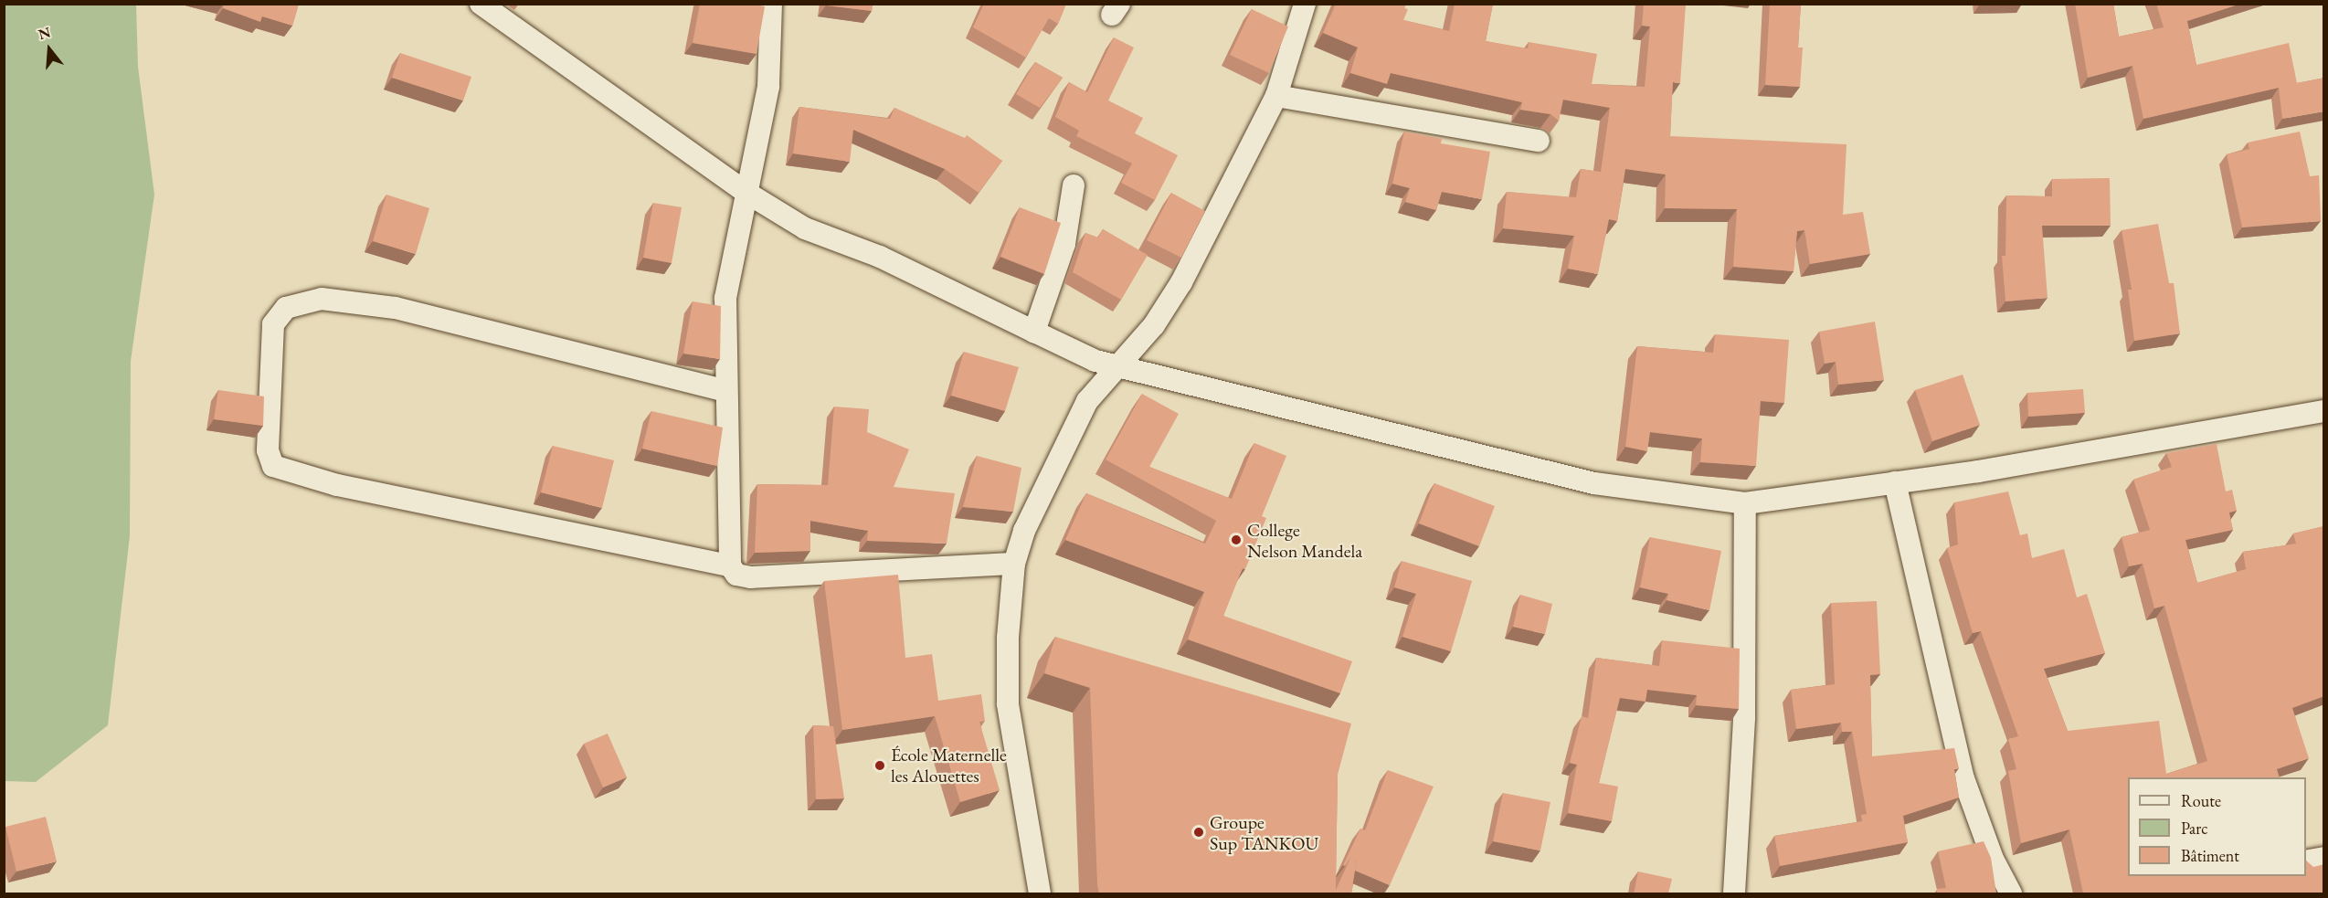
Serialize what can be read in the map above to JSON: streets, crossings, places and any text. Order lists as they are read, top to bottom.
{
  "places": ["College Nelson Mandela", "École Maternelle les Alouettes", "Groupe Sup TANKOU"],
  "legend": ["Route", "Parc", "Bâtiment"],
  "north": "top"
}
